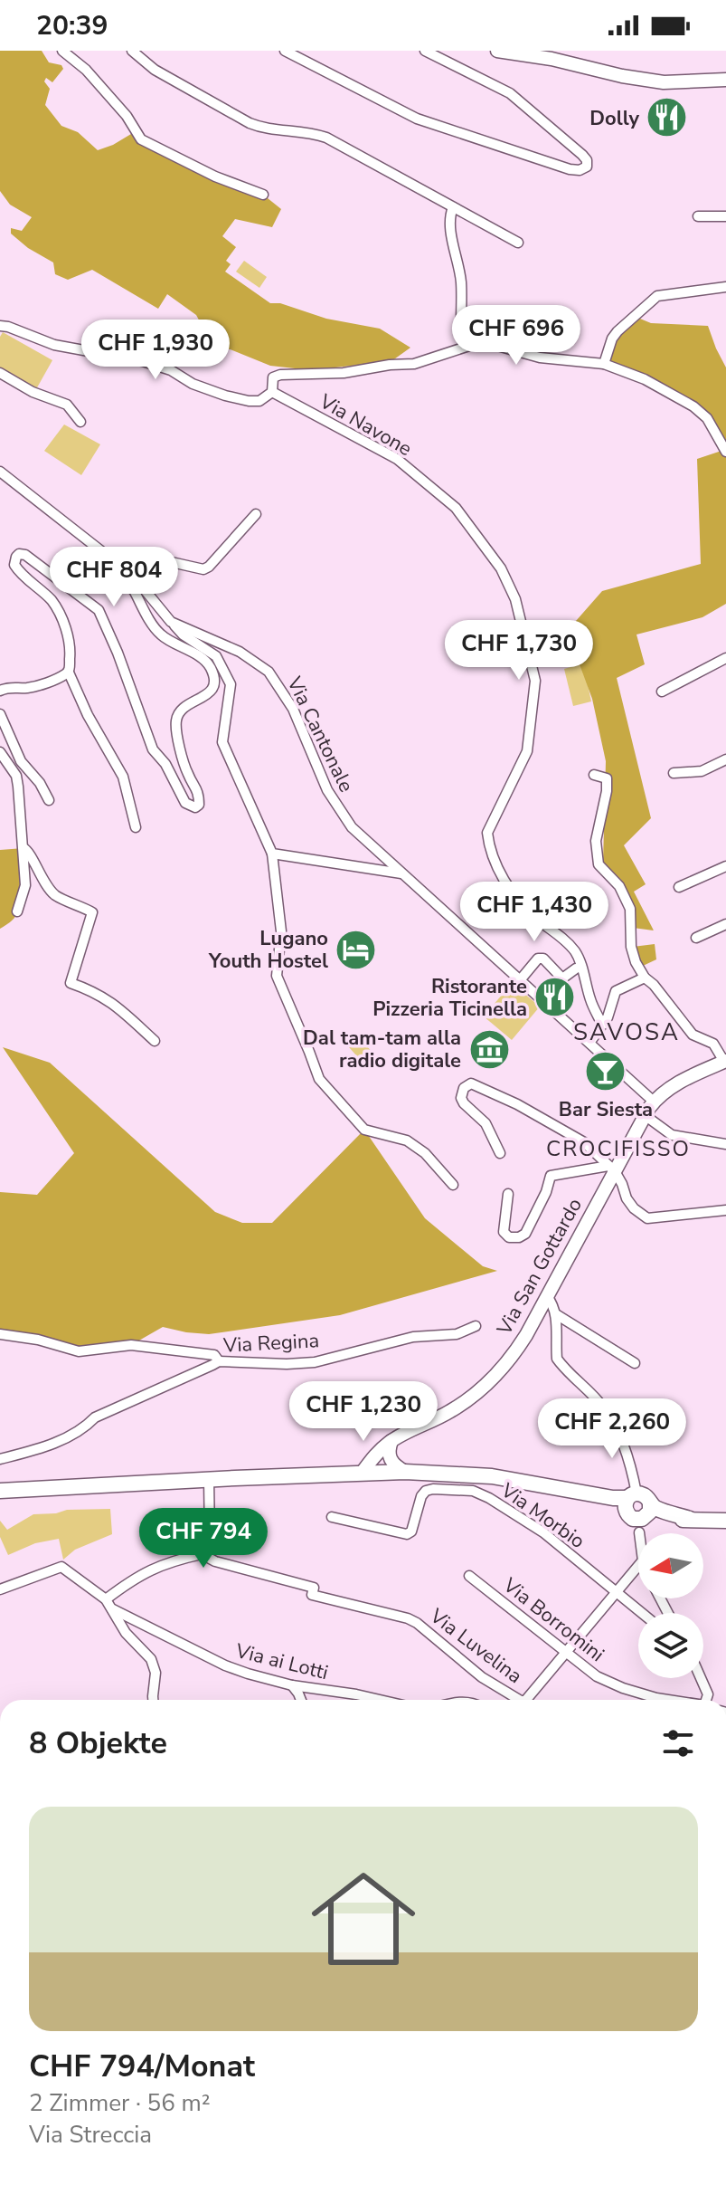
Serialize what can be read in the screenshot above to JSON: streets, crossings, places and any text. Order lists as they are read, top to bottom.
{
  "streets": {
    "main road": ["Via San Gottardo"],
    "street": [
      "Via Navone",
      "Via Cantonale",
      "Via Regina",
      "Via Morbio",
      "Via Borromini",
      "Via Luvelina",
      "Via ai Lotti"
    ]
  },
  "crossings": [
    ["Via Cantonale", "Via San Gottardo"],
    ["Via Morbio", "Via Luvelina"],
    ["Via Borromini", "Via Luvelina"]
  ],
  "districts": ["SAVOSA", "CROCIFISSO"],
  "places": {
    "restaurant": ["Dolly", "Ristorante Pizzeria Ticinella"],
    "hotel": ["Lugano Youth Hostel"],
    "museum": ["Dal tam-tam alla radio digitale"],
    "bar": ["Bar Siesta"]
  },
  "north": "left",
  "page": {
    "status": "20:39",
    "price": [
      "CHF 696",
      "CHF 1,930",
      "CHF 804",
      "CHF 1,730",
      "CHF 1,430",
      "CHF 1,230",
      "CHF 2,260",
      "CHF 794"
    ],
    "heading": "8 Objekte",
    "list": [
      {
        "name": "CHF 794/Monat",
        "note": "2 Zimmer · 56 m² · Via Streccia"
      }
    ]
  }
}
